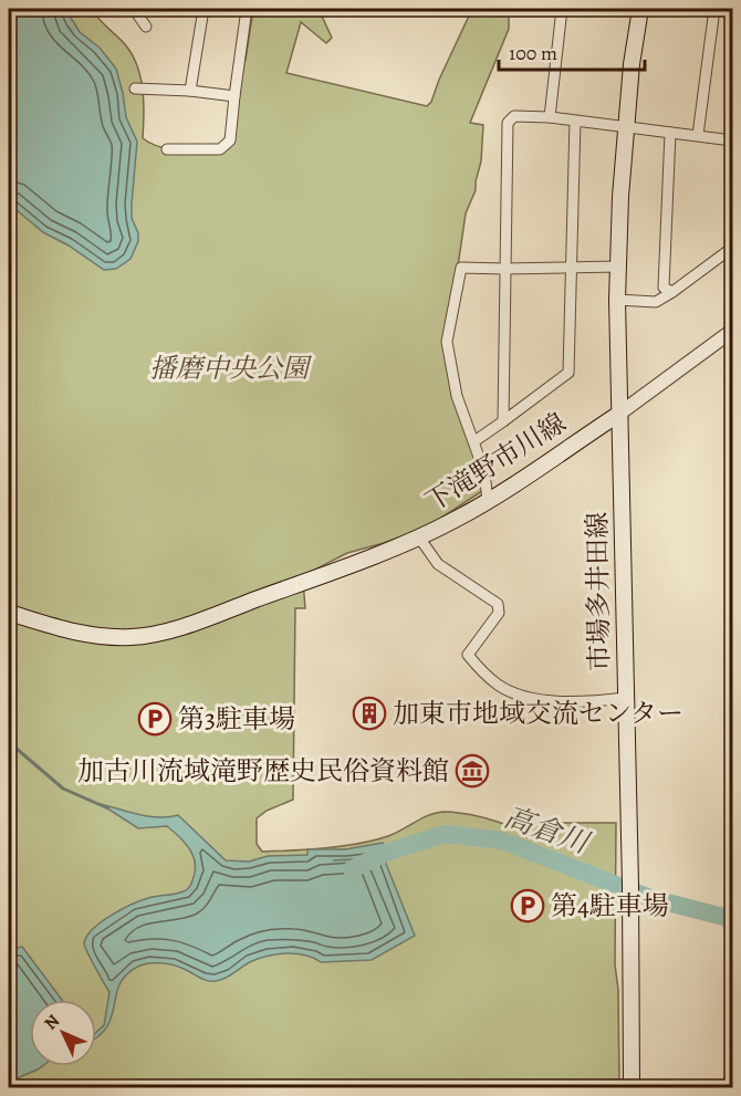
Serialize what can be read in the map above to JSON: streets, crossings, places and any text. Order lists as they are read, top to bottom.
{
  "streets": {
    "main road": ["下滝野市川線", "市場多井田線"]
  },
  "crossings": [
    ["下滝野市川線", "市場多井田線"]
  ],
  "water": ["高倉川"],
  "parks": ["播磨中央公園"],
  "places": {
    "building": ["加東市地域交流センター"],
    "parking": ["第3駐車場", "第4駐車場"],
    "museum": ["加古川流域滝野歴史民俗資料館"]
  },
  "scale_bar": "100 m",
  "north": "top left"
}
